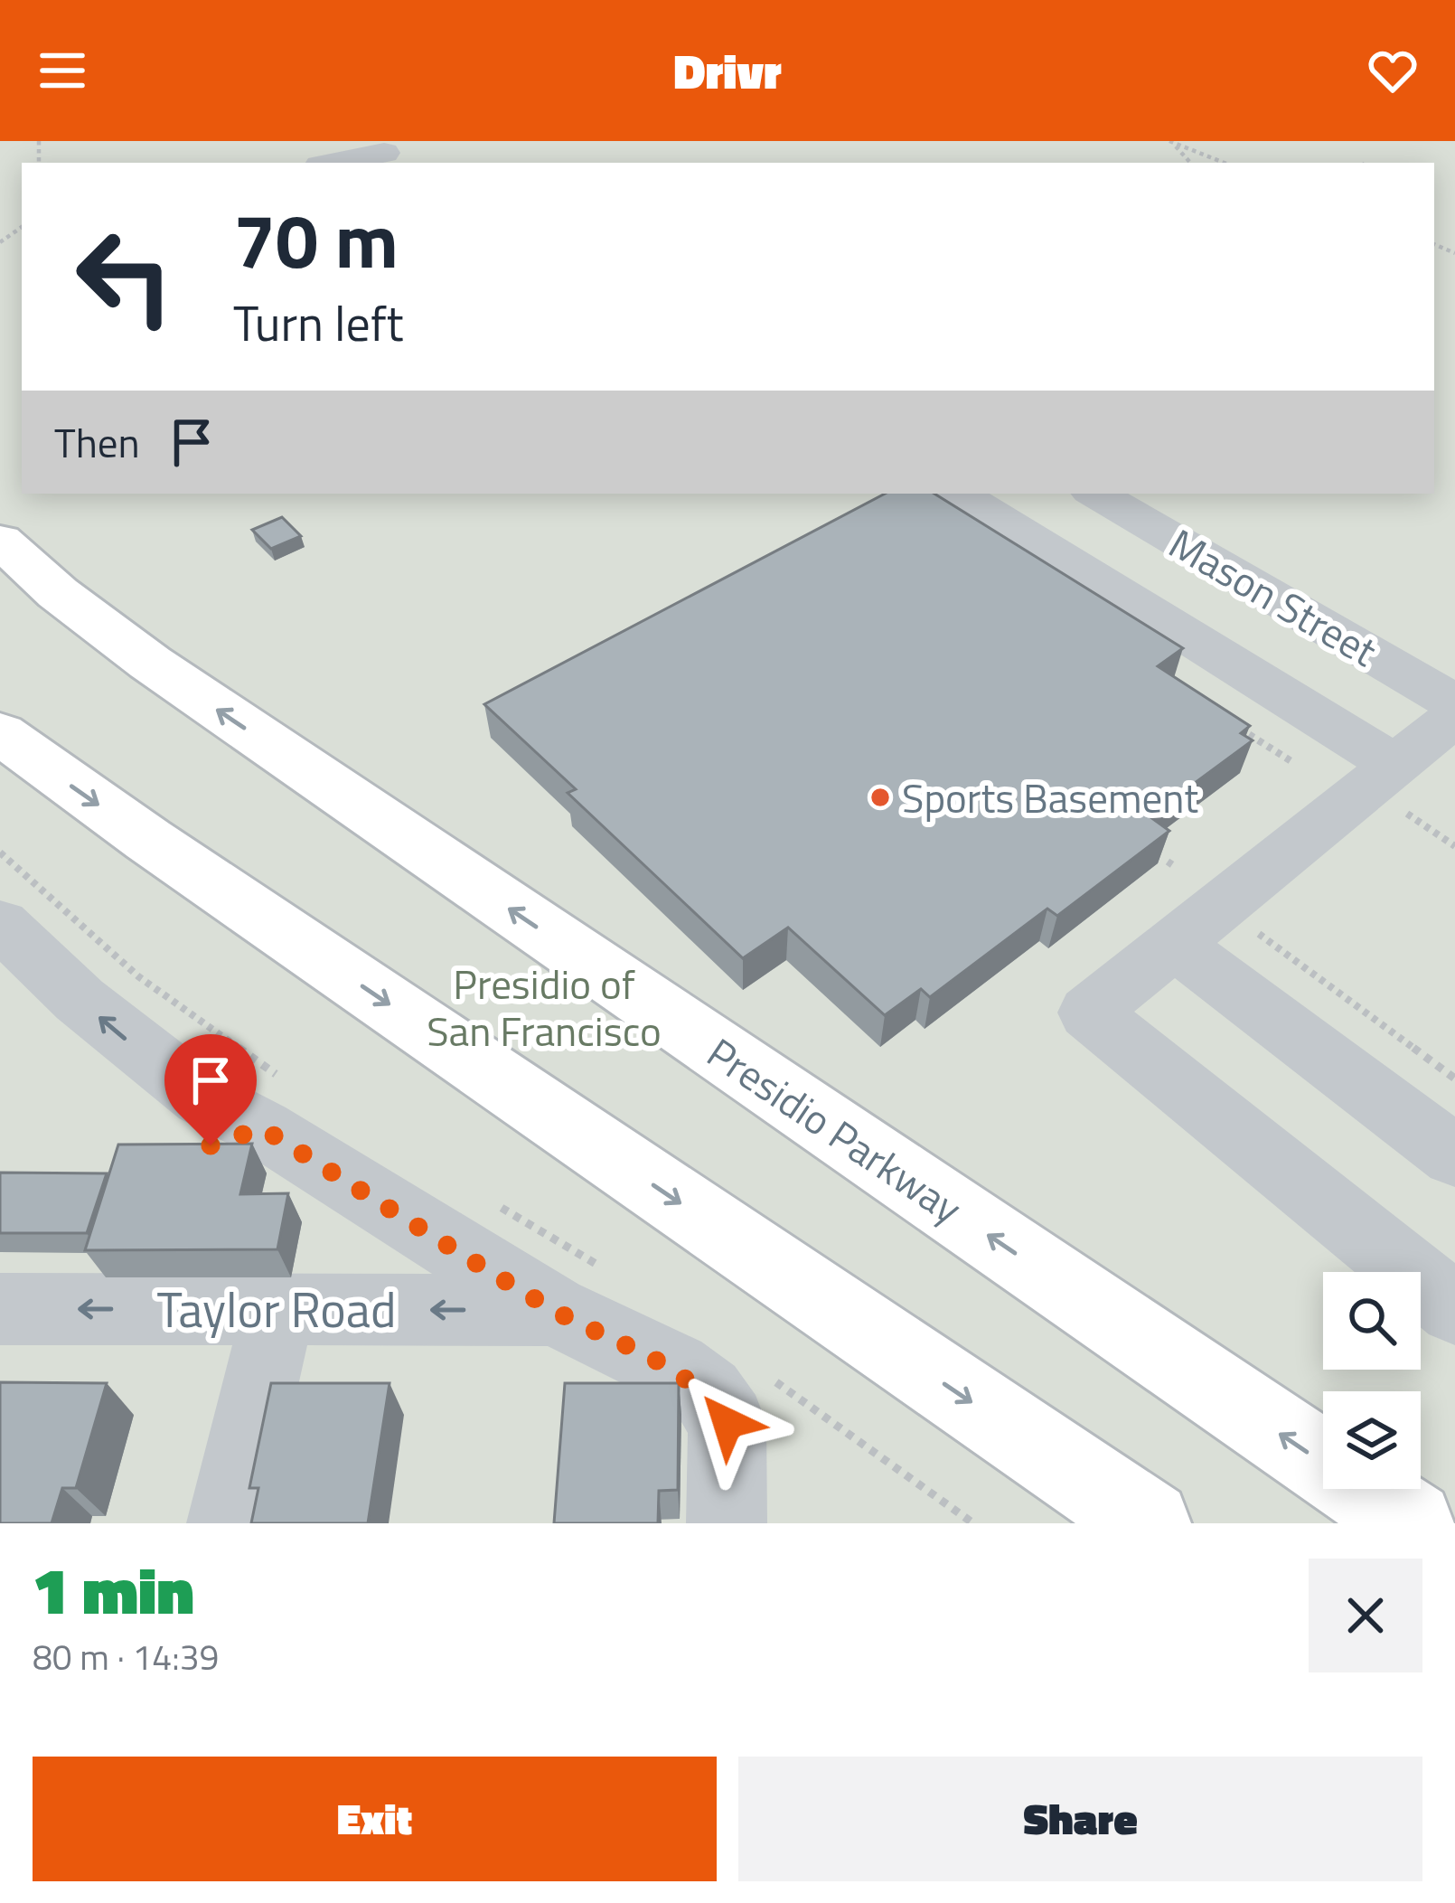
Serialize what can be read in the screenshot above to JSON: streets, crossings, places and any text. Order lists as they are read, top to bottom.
{
  "streets": {
    "highway": ["Presidio Parkway"],
    "street": ["Mason Street", "Taylor Road"]
  },
  "one_way": ["Taylor Road"],
  "parks": ["Presidio of San Francisco"],
  "places": ["Sports Basement"],
  "page": {
    "header": "Drivr",
    "turn": ["70 m", "Turn left"],
    "then": "Then",
    "heading": ["1 min", "80 m · 14:39"],
    "buttons": ["Exit", "Share"]
  }
}
